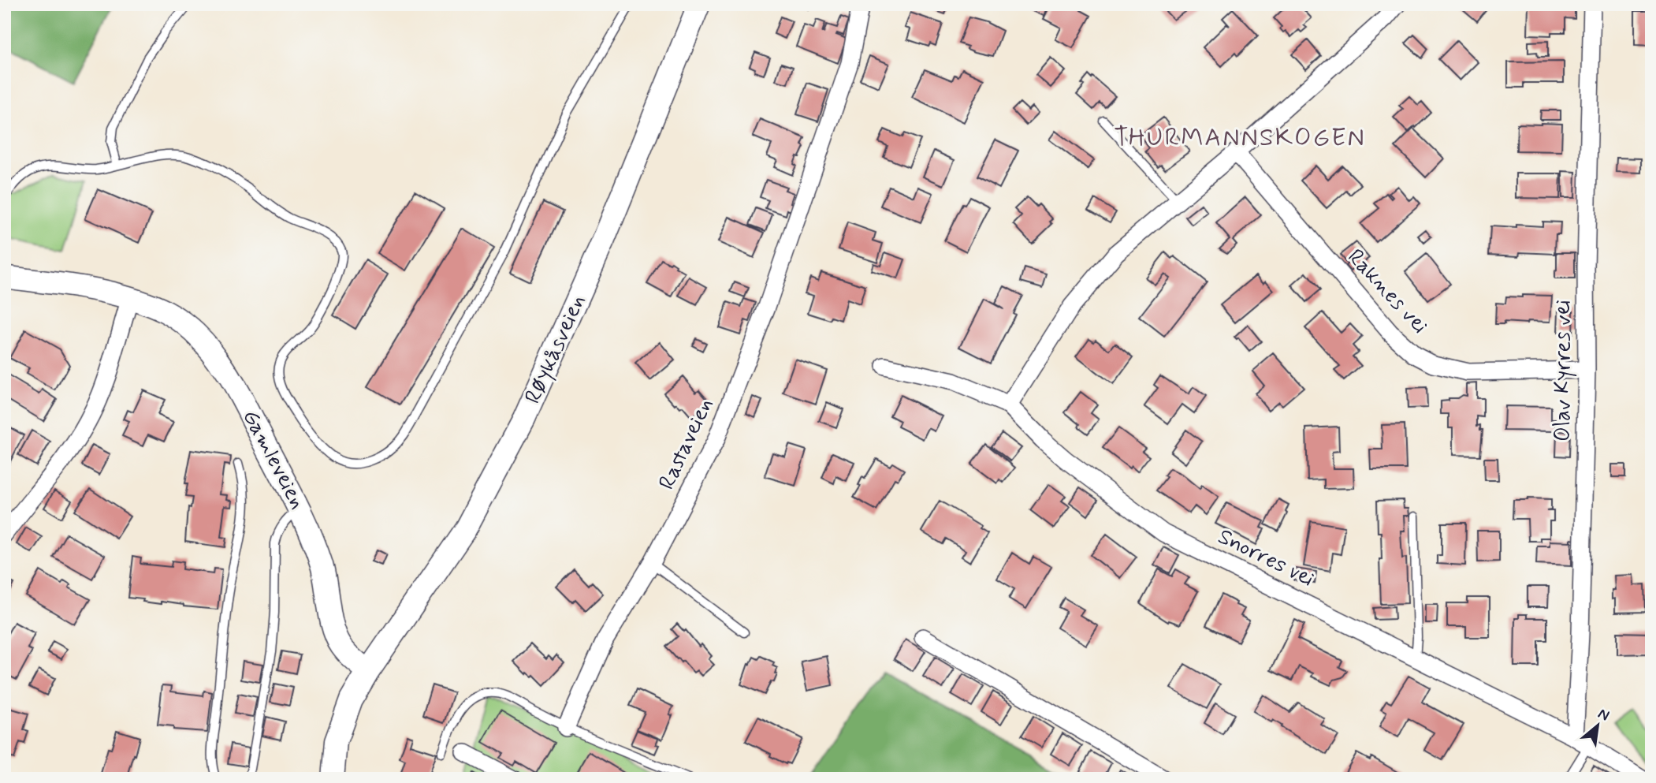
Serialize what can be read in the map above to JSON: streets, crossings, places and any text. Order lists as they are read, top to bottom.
{
  "streets": {
    "main road": ["Røykåsveien", "Gamleveien"],
    "street": [
      "Raknes vei",
      "Olav Kyrres vei",
      "Rastaveien",
      "Snorres vei"
    ]
  },
  "crossings": [
    ["Raknes vei", "Olav Kyrres vei"],
    ["Røykåsveien", "Gamleveien"],
    ["Olav Kyrres vei", "Snorres vei"]
  ],
  "districts": ["THURMANNSKOGEN"],
  "north": "top right"
}
